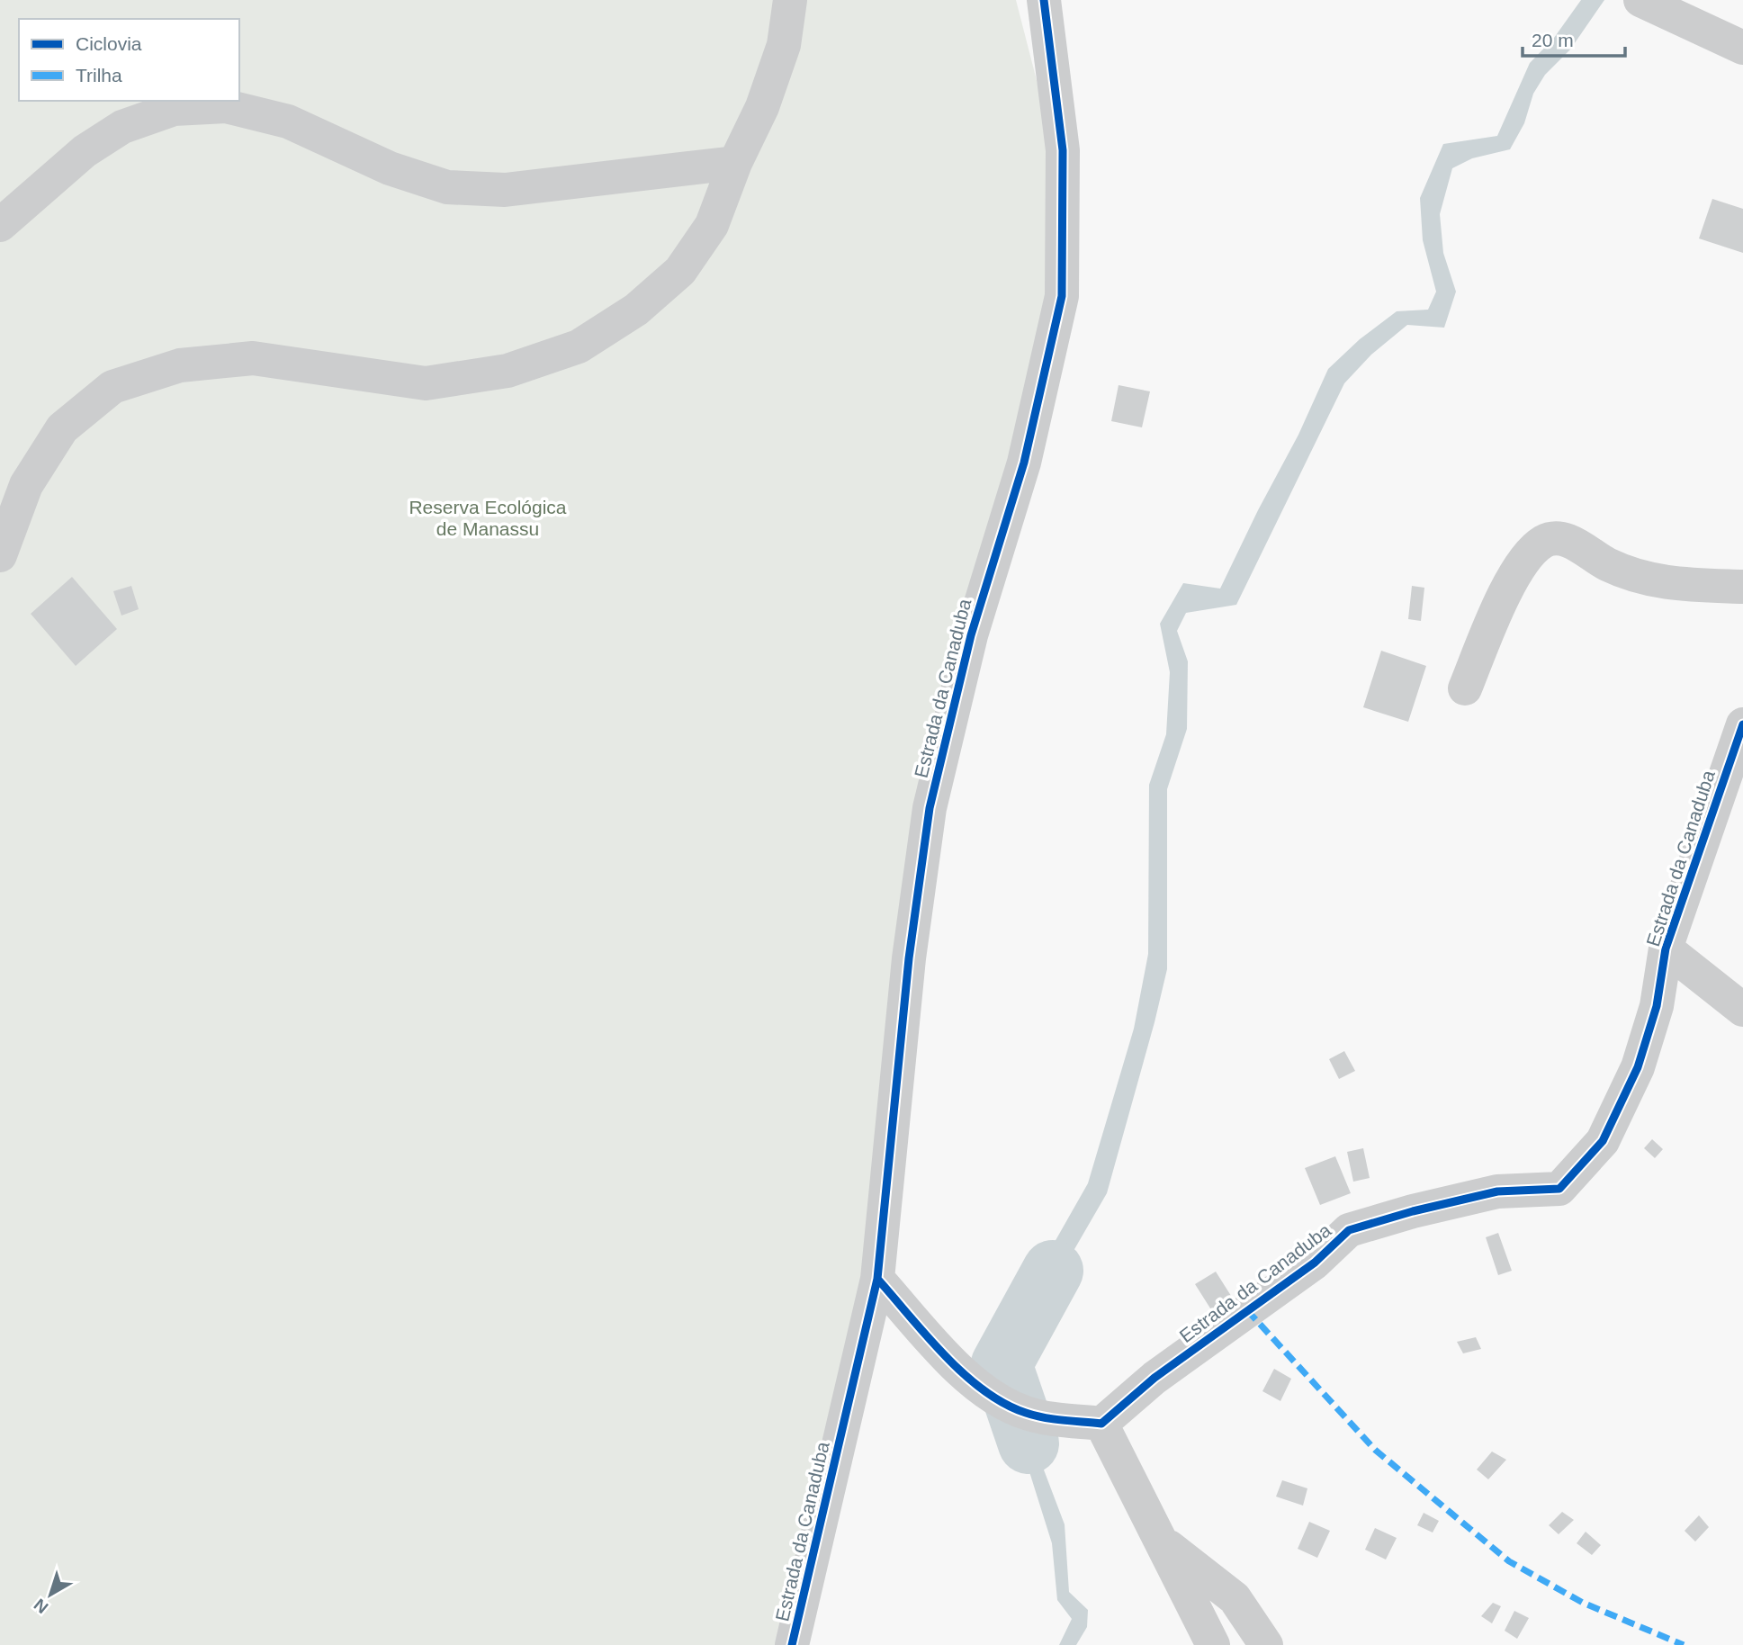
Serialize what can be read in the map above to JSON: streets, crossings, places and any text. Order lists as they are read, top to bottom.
{
  "streets": {
    "street": ["Estrada da Canaduba"]
  },
  "parks": ["Reserva Ecológica de Manassu"],
  "legend": ["Ciclovia", "Trilha"],
  "scale_bar": "20 m",
  "north": "bottom left"
}
